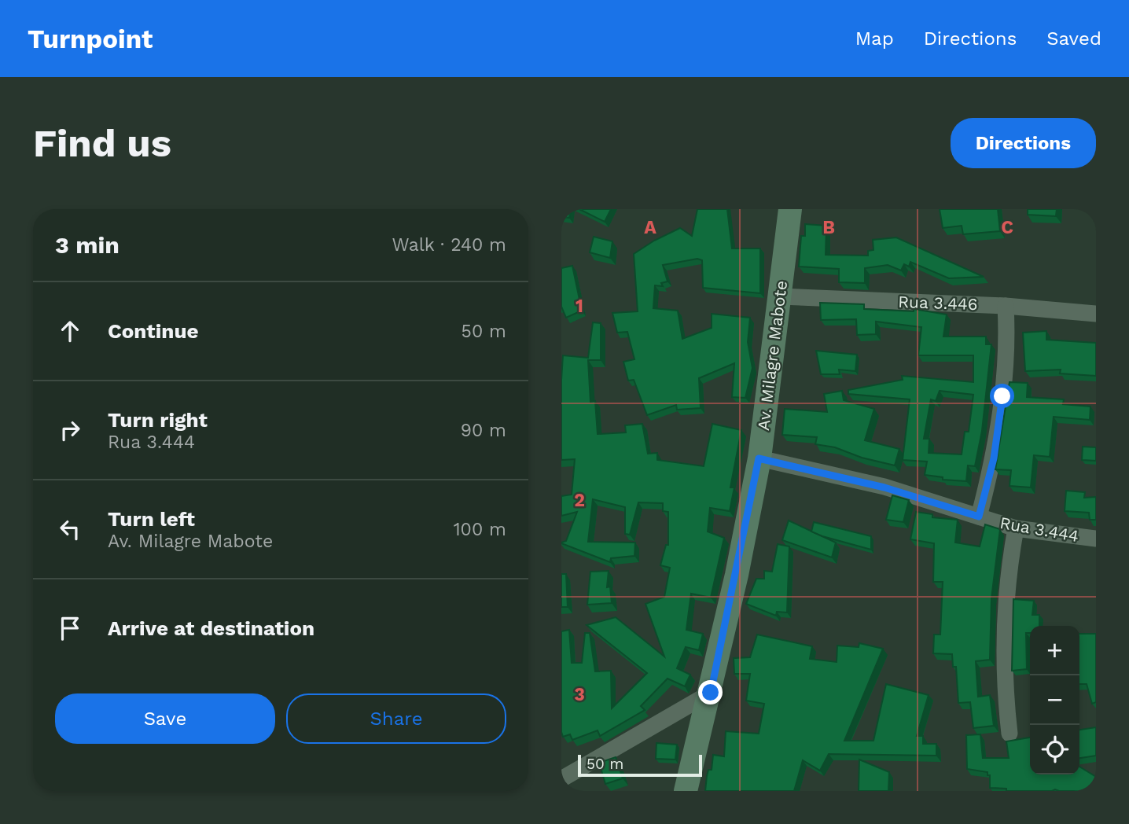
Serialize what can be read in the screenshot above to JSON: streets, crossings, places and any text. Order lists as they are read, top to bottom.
{
  "streets": {
    "street": ["Rua 3.446", "Av. Milagre Mabote", "Rua 3.444"]
  },
  "crossings": [
    ["Rua 3.446", "Av. Milagre Mabote"],
    ["Av. Milagre Mabote", "Rua 3.444"]
  ],
  "scale_bar": "50 m",
  "page": {
    "header": "Turnpoint",
    "nav": ["Map", "Directions", "Saved"],
    "buttons": [
      "Directions",
      ["Save", "Share"]
    ],
    "title": "Find us",
    "heading": ["3 min", "Walk · 240 m"],
    "list": [
      ["Continue", "50 m"],
      ["Turn right", "Rua 3.444", "90 m"],
      ["Turn left", "Av. Milagre Mabote", "100 m"],
      "Arrive at destination"
    ],
    "map_buttons": ["+", "−"],
    "scale": "50 m"
  },
  "grid": {
    "columns": ["A", "B", "C"],
    "rows": ["1", "2", "3"]
  }
}
